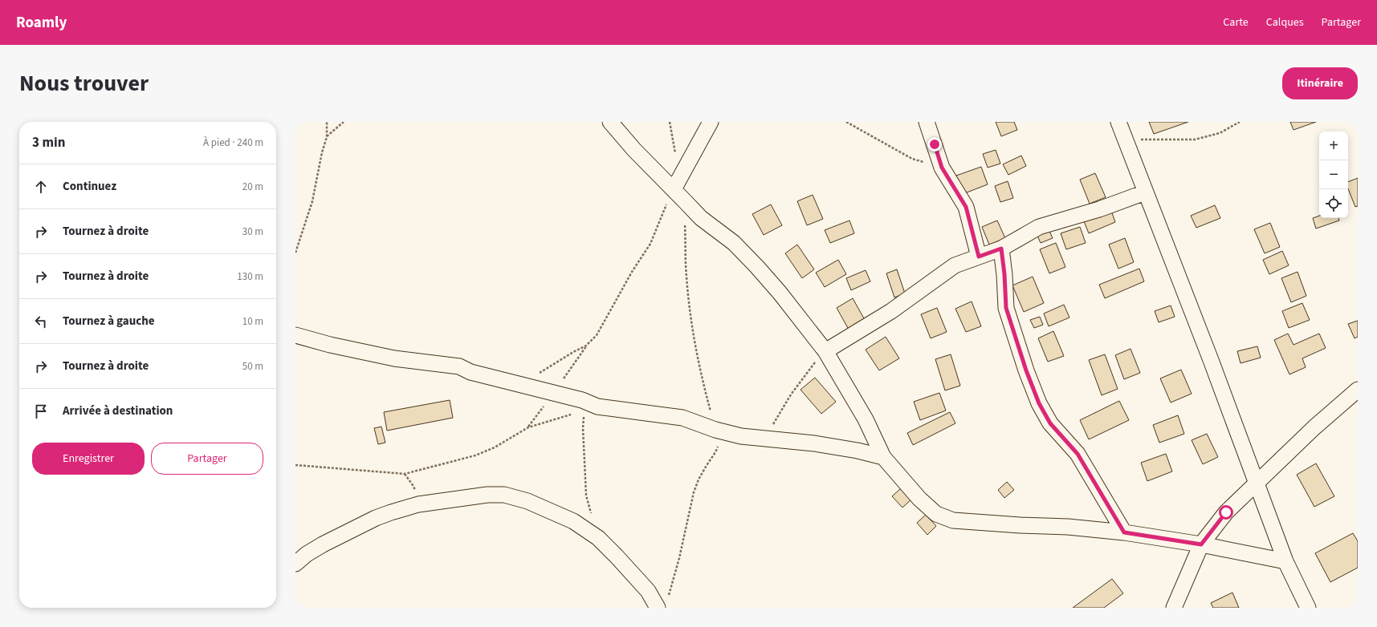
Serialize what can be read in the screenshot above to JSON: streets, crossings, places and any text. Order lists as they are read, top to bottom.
{
  "page": {
    "header": "Roamly",
    "nav": ["Carte", "Calques", "Partager"],
    "title": "Nous trouver",
    "buttons": [
      "Itinéraire",
      ["Enregistrer", "Partager"]
    ],
    "heading": ["3 min", "À pied · 240 m"],
    "map_buttons": ["+", "−"],
    "list": [
      ["Continuez", "20 m"],
      ["Tournez à droite", "30 m"],
      ["Tournez à droite", "130 m"],
      ["Tournez à gauche", "10 m"],
      ["Tournez à droite", "50 m"],
      "Arrivée à destination"
    ]
  }
}
